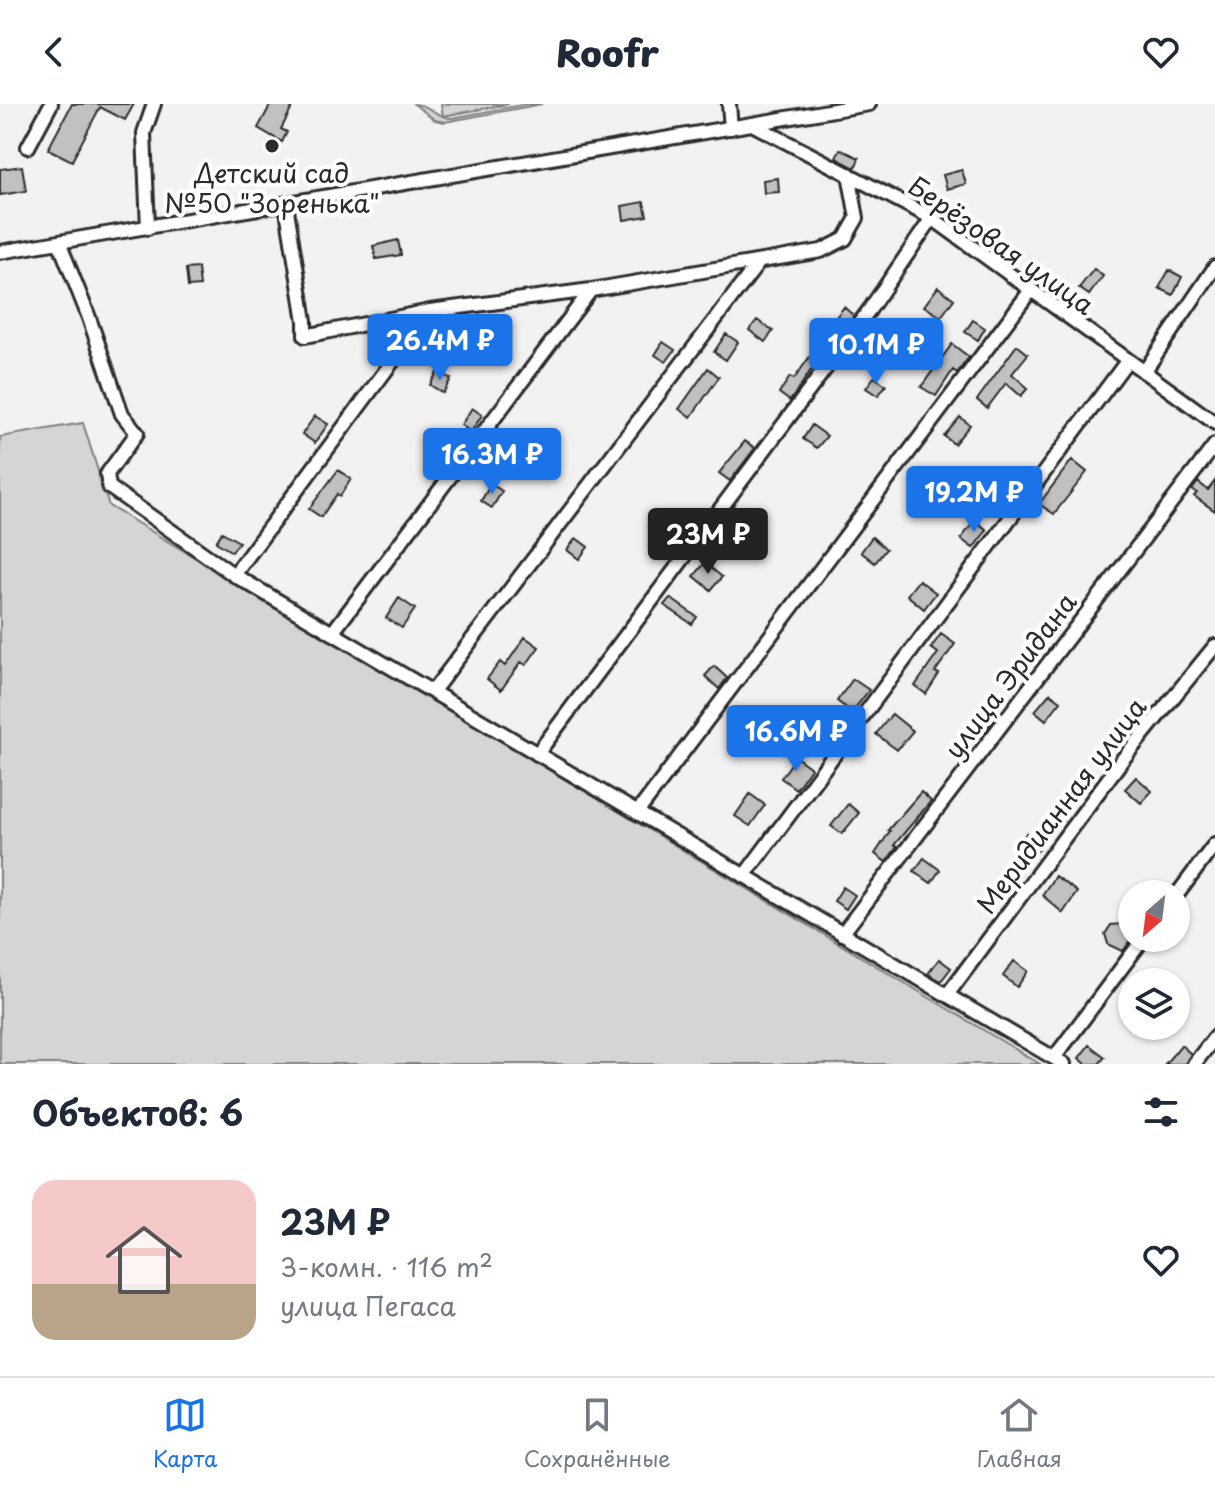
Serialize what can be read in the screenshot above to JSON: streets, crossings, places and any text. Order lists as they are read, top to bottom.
{
  "streets": {
    "street": ["Берёзовая улица", "улица Эридана", "Меридианная улица"]
  },
  "places": ["Детский сад №50 \"Зоренька\""],
  "north": "bottom left",
  "page": {
    "header": "Roofr",
    "price": [
      "26.4M ₽",
      "10.1M ₽",
      "16.3M ₽",
      "19.2M ₽",
      "23M ₽",
      "16.6M ₽"
    ],
    "heading": "Объектов: 6",
    "list": [
      {
        "name": "23M ₽",
        "note": "3-комн. · 116 m² · улица Пегаса"
      }
    ],
    "tabs": ["Карта", "Сохранённые", "Главная"]
  }
}
